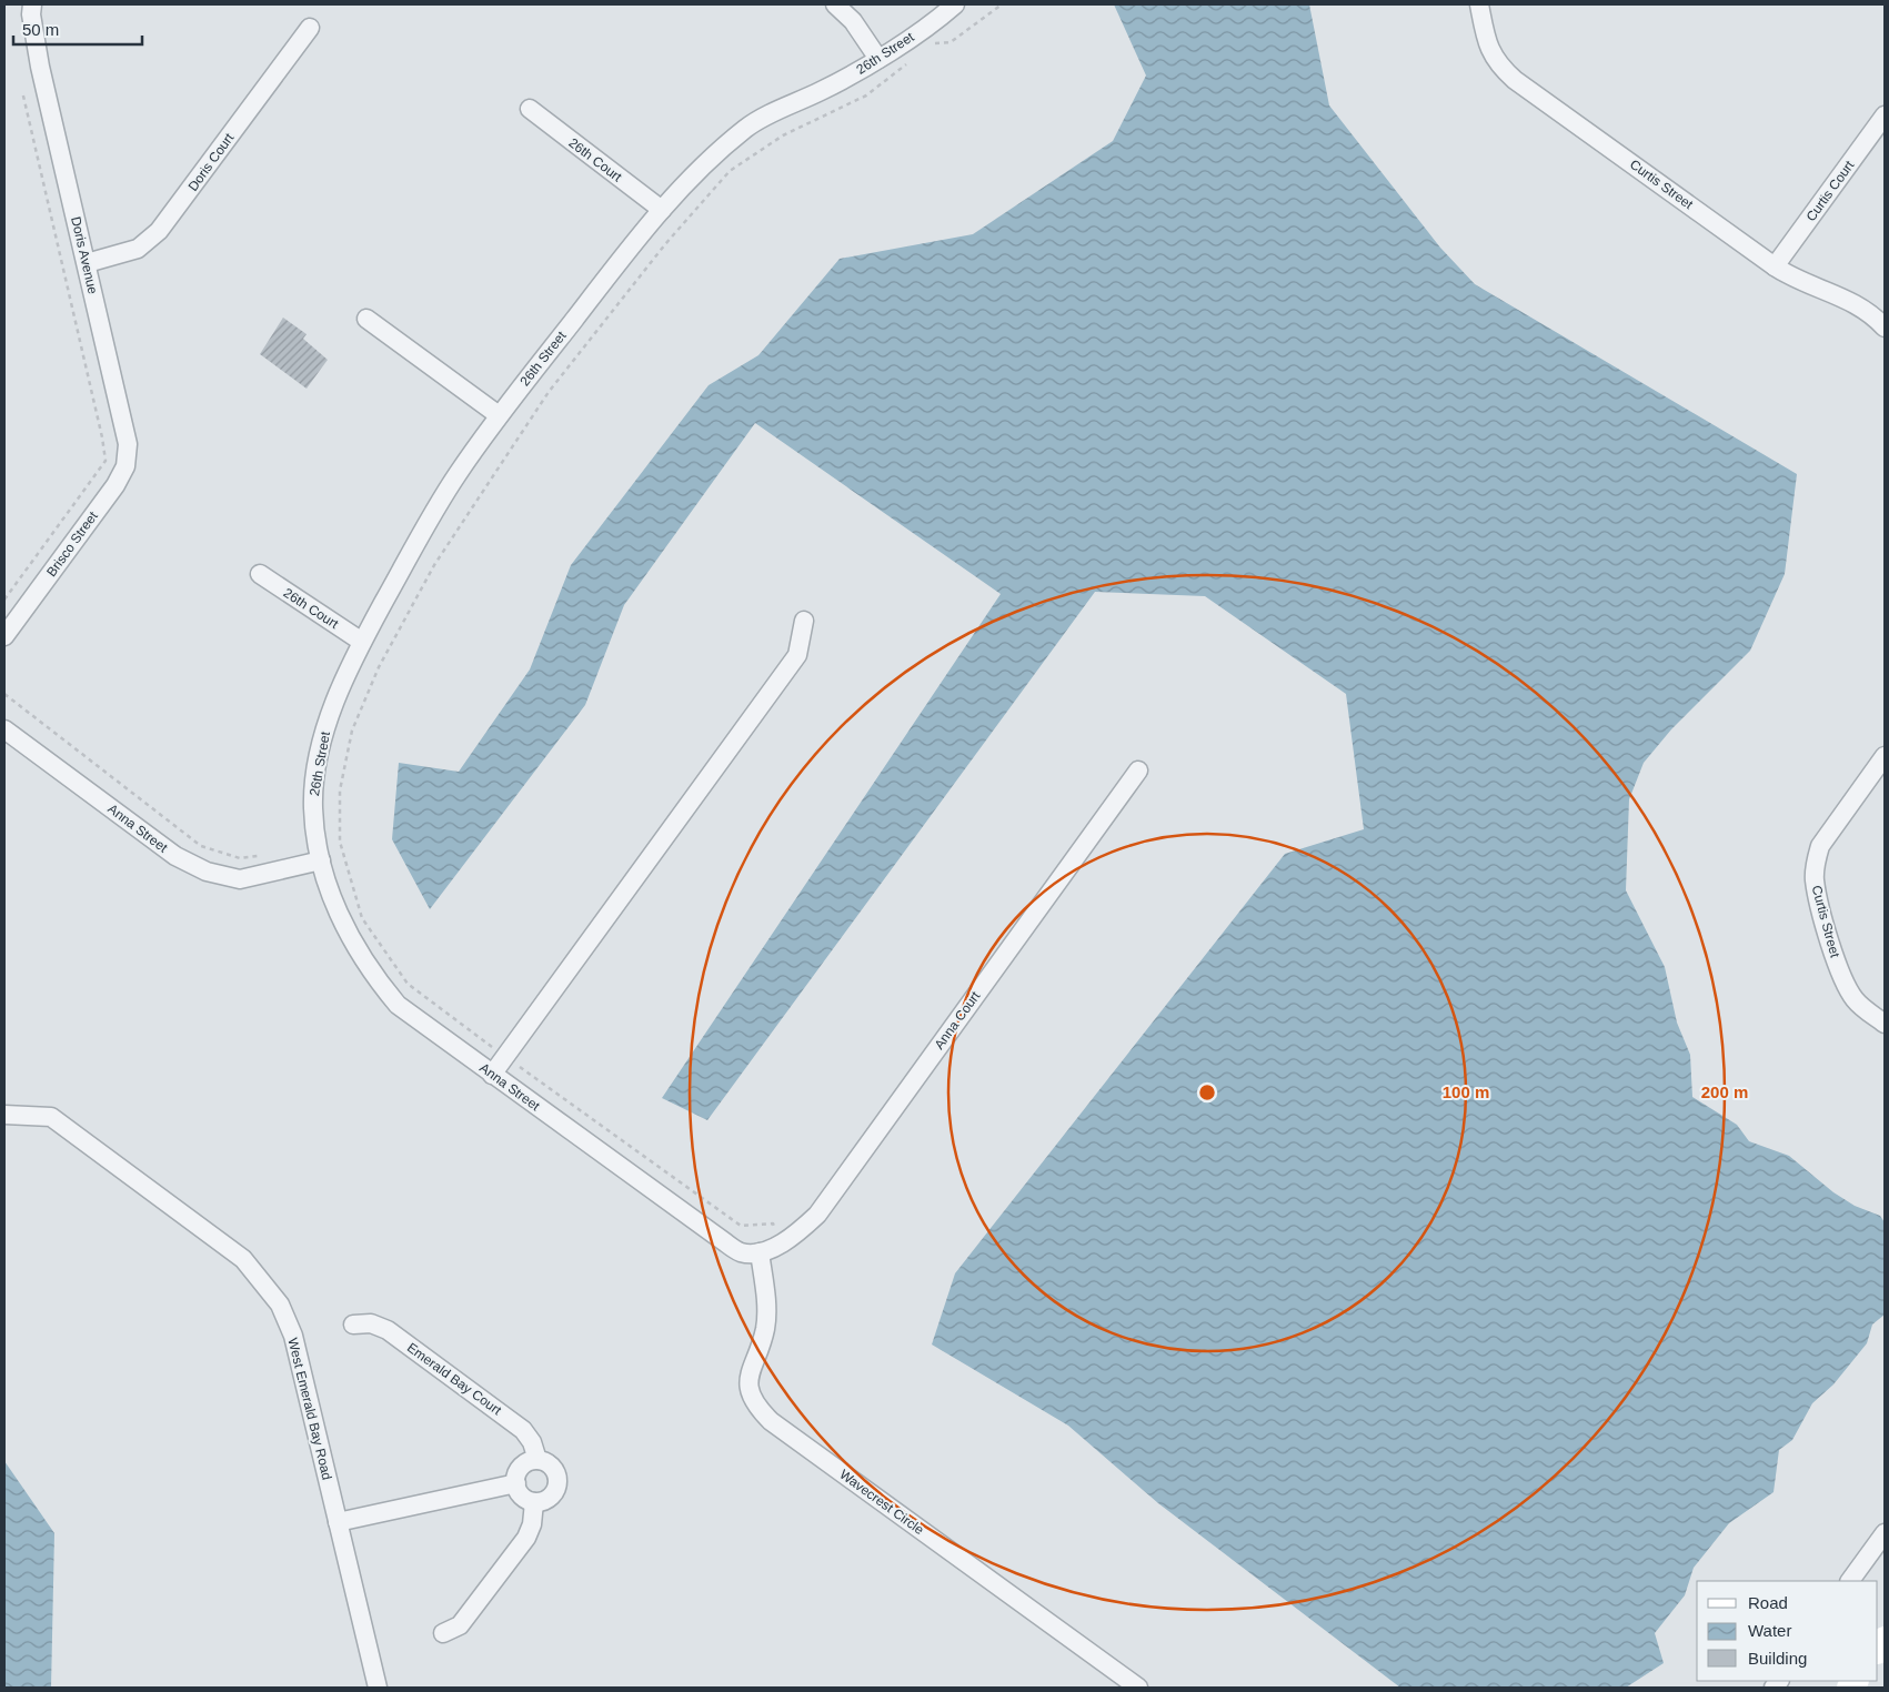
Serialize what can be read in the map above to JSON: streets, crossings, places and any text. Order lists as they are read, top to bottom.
{
  "streets": {
    "street": [
      "26th Street",
      "26th Court",
      "Doris Court",
      "Curtis Street",
      "Curtis Court",
      "Doris Avenue",
      "Brisco Street",
      "Anna Street",
      "Anna Court",
      "Emerald Bay Court",
      "West Emerald Bay Road",
      "Wavecrest Circle"
    ]
  },
  "crossings": [
    ["26th Street", "26th Court"],
    ["26th Street", "Anna Street"],
    ["Doris Court", "Doris Avenue"],
    ["Curtis Street", "Curtis Court"],
    ["Doris Avenue", "Brisco Street"],
    ["Anna Street", "Anna Court"],
    ["Anna Street", "Wavecrest Circle"],
    ["Anna Court", "Wavecrest Circle"]
  ],
  "legend": ["Road", "Water", "Building"],
  "scale_bar": "50 m",
  "rings": ["100 m", "200 m"]
}
